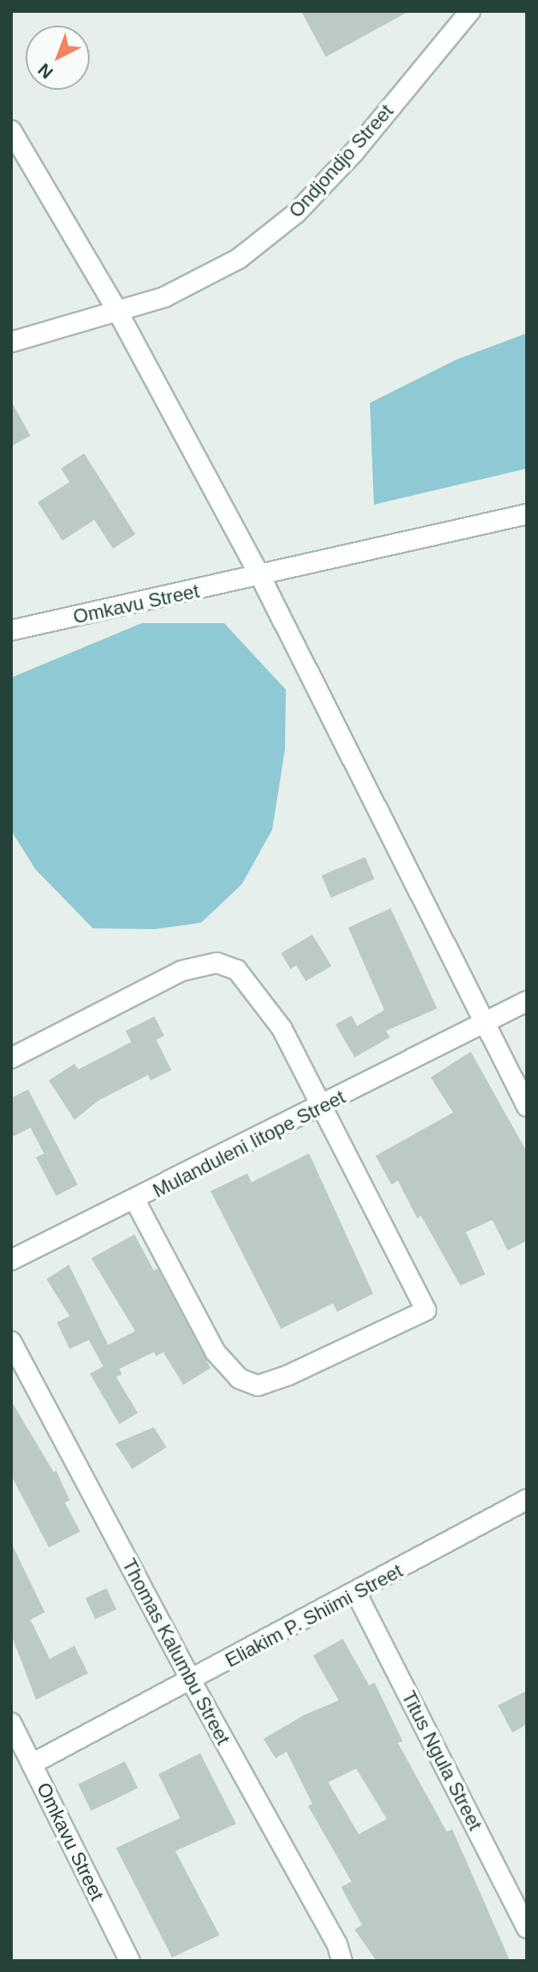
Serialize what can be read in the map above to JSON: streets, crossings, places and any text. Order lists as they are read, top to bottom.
{
  "streets": {
    "street": [
      "Ondjondjo Street",
      "Omkavu Street",
      "Mulanduleni Iitope Street",
      "Eliakim P. Shiimi Street",
      "Thomas Kalumbu Street",
      "Titus Ngula Street"
    ]
  },
  "crossings": [
    ["Omkavu Street", "Eliakim P. Shiimi Street"],
    ["Eliakim P. Shiimi Street", "Thomas Kalumbu Street"],
    ["Eliakim P. Shiimi Street", "Titus Ngula Street"]
  ],
  "north": "bottom left"
}
